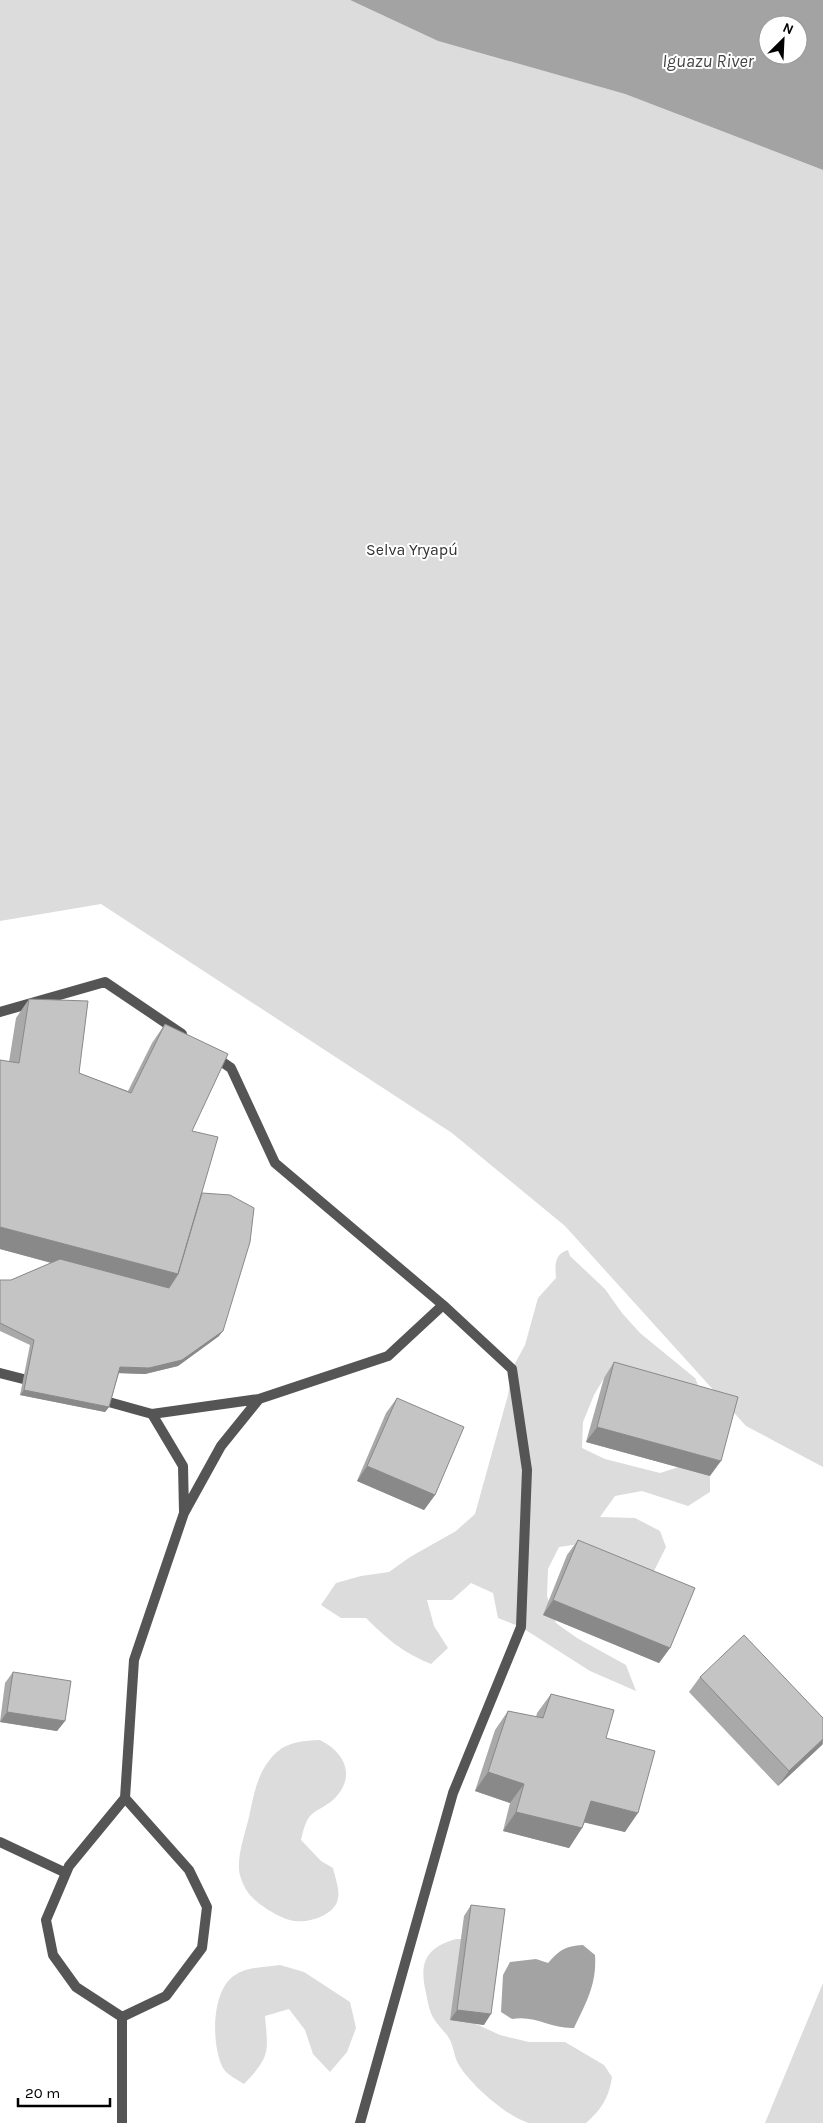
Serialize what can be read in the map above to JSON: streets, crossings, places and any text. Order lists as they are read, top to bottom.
{
  "water": ["Iguazu River"],
  "parks": ["Selva Yryapú"],
  "scale_bar": "20 m",
  "north": "top right"
}
